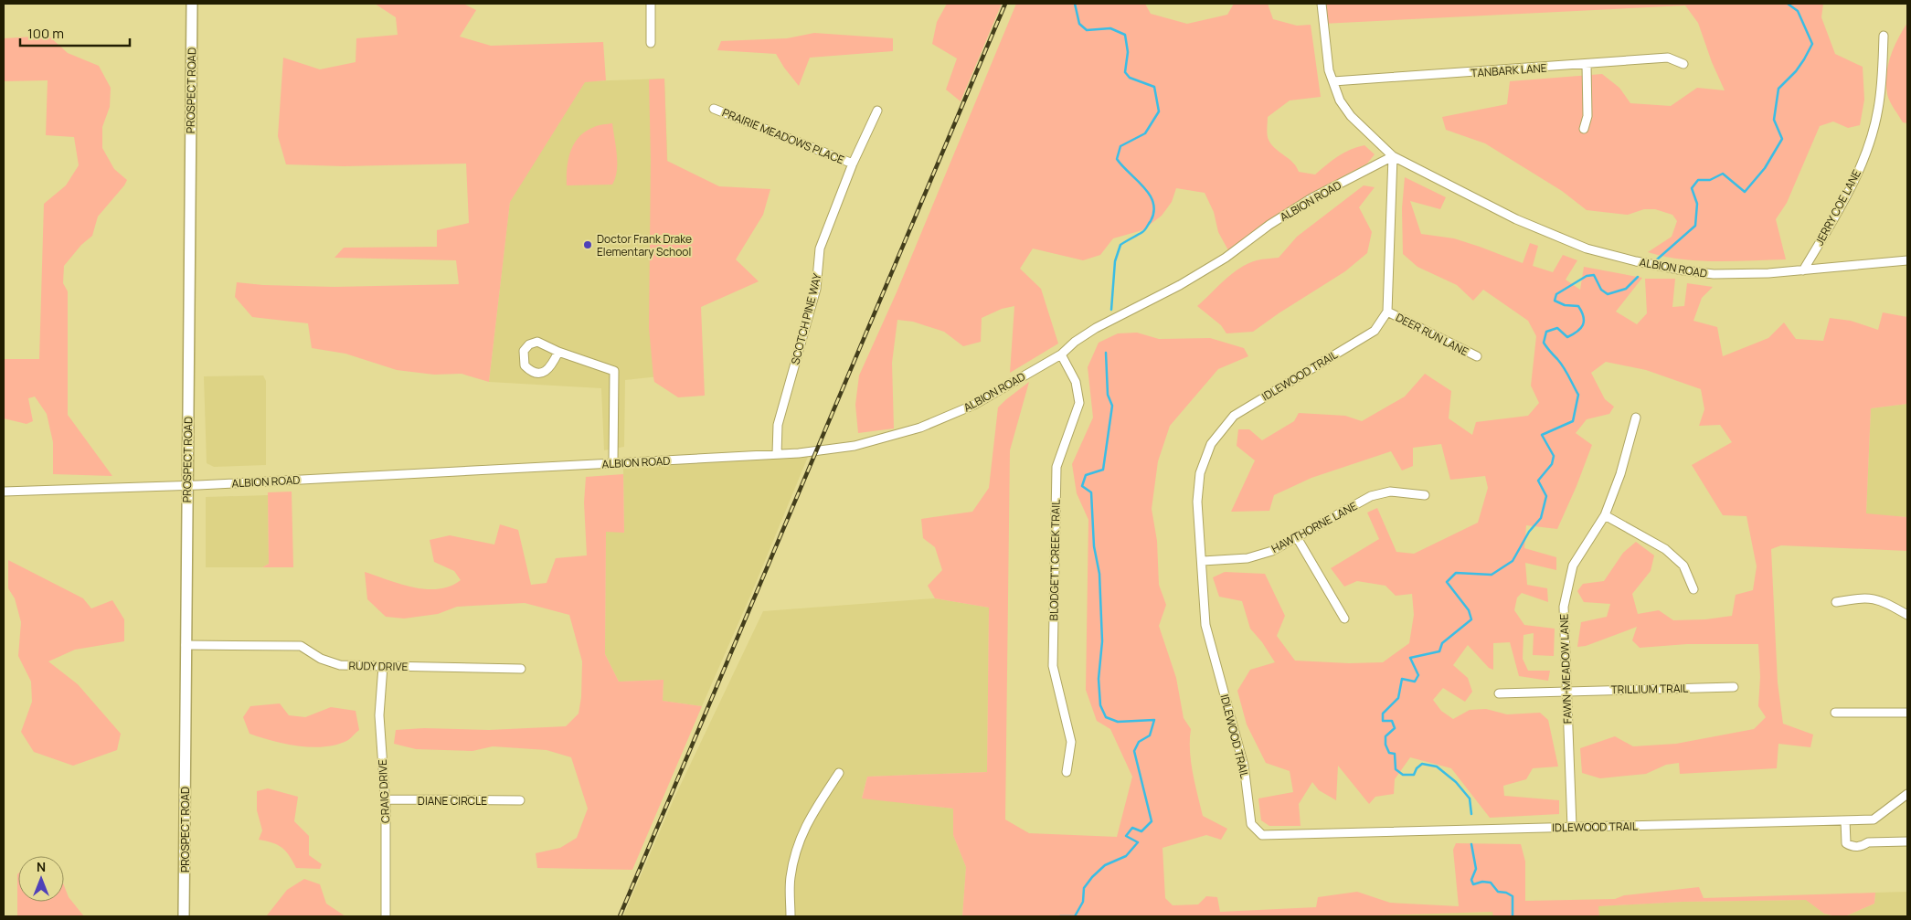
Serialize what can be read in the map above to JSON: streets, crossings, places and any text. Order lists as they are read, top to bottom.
{
  "streets": {
    "main road": ["PROSPECT ROAD"],
    "street": [
      "TANBARK LANE",
      "PRAIRIE MEADOWS PLACE",
      "ALBION ROAD",
      "JERRY COE LANE",
      "SCOTCH PINE WAY",
      "DEER RUN LANE",
      "IDLEWOOD TRAIL",
      "HAWTHORNE LANE",
      "BLODGETT CREEK TRAIL",
      "RUDY DRIVE",
      "FAWN-MEADOW LANE",
      "TRILLIUM TRAIL",
      "CRAIG DRIVE",
      "DIANE CIRCLE"
    ]
  },
  "crossings": [
    ["PROSPECT ROAD", "ALBION ROAD"],
    ["PROSPECT ROAD", "RUDY DRIVE"],
    ["PRAIRIE MEADOWS PLACE", "SCOTCH PINE WAY"],
    ["ALBION ROAD", "JERRY COE LANE"],
    ["ALBION ROAD", "SCOTCH PINE WAY"],
    ["ALBION ROAD", "BLODGETT CREEK TRAIL"],
    ["DEER RUN LANE", "IDLEWOOD TRAIL"],
    ["IDLEWOOD TRAIL", "HAWTHORNE LANE"],
    ["IDLEWOOD TRAIL", "FAWN-MEADOW LANE"],
    ["RUDY DRIVE", "CRAIG DRIVE"],
    ["FAWN-MEADOW LANE", "TRILLIUM TRAIL"],
    ["CRAIG DRIVE", "DIANE CIRCLE"]
  ],
  "places": ["Doctor Frank Drake Elementary School"],
  "scale_bar": "100 m",
  "north": "top"
}
